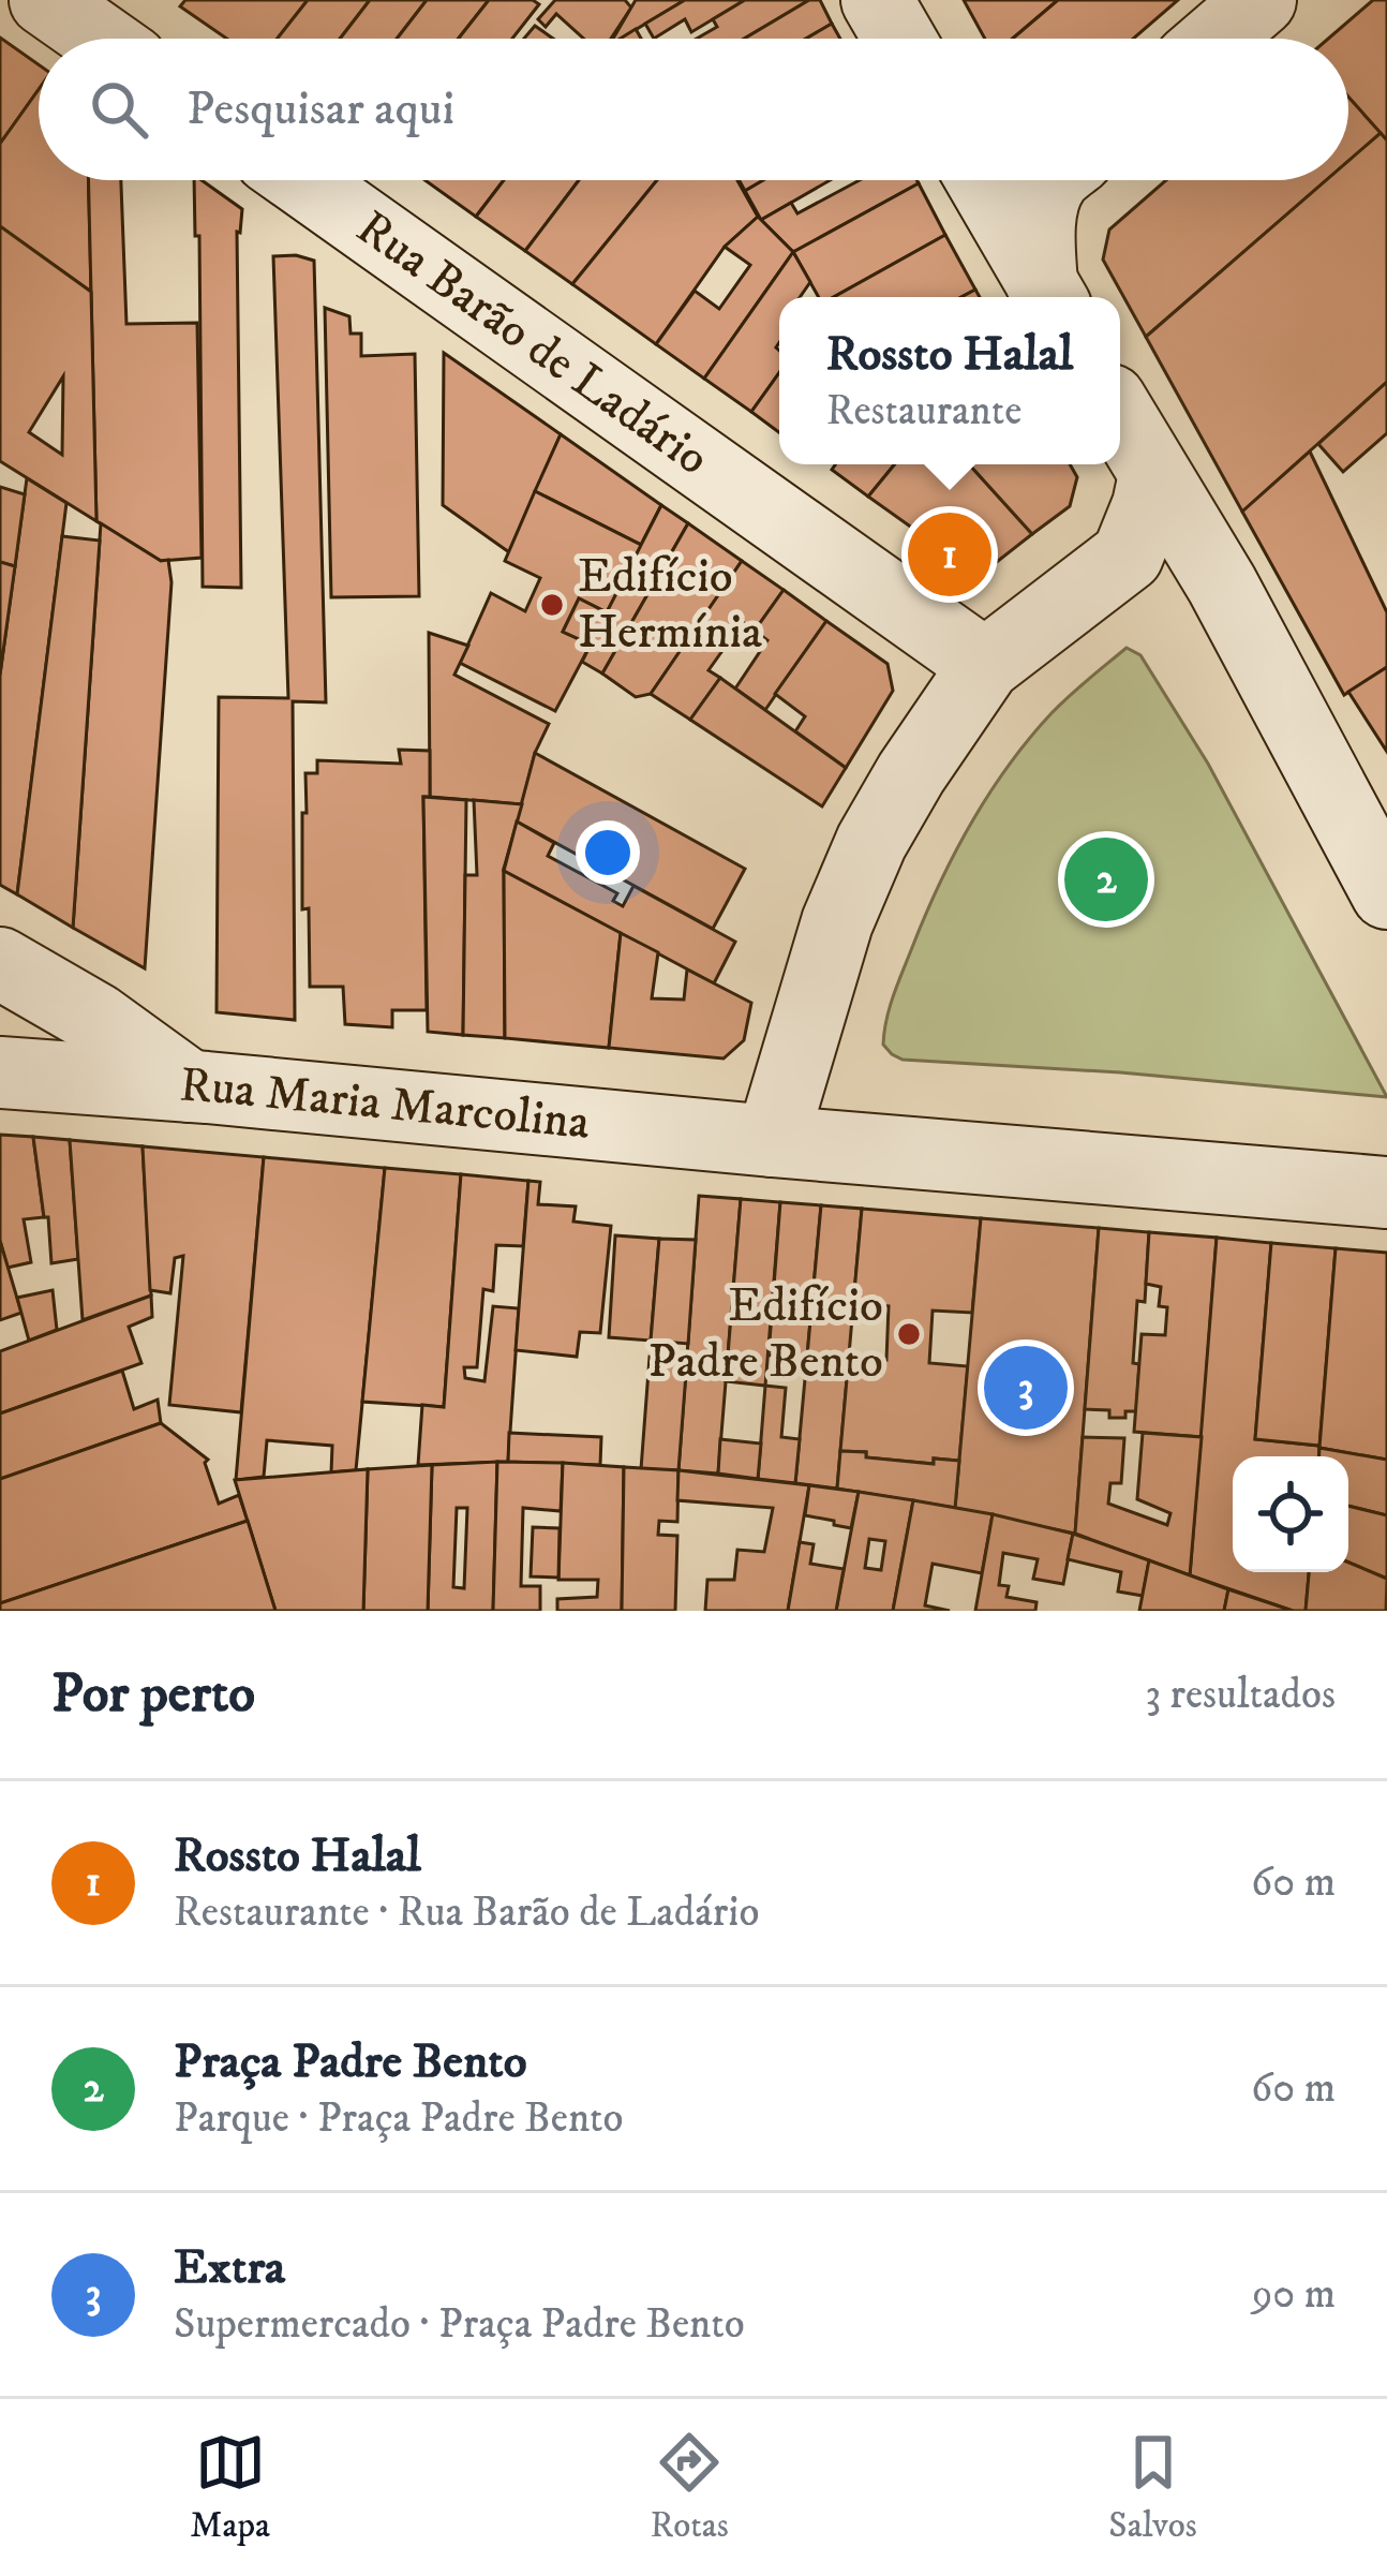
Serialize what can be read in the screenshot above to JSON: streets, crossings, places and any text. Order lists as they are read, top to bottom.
{
  "streets": {
    "main road": ["Rua Barão de Ladário", "Rua Maria Marcolina"]
  },
  "places": ["Edifício Hermínia", "Edifício Padre Bento"],
  "page": {
    "search": "Pesquisar aqui",
    "popup": ["Rossto Halal", "Restaurante"],
    "pins": ["1", "2", "3"],
    "heading": ["Por perto", "3 resultados"],
    "list": [
      {
        "mark": "1",
        "name": "Rossto Halal",
        "note": "Restaurante · Rua Barão de Ladário",
        "value": "60 m"
      },
      {
        "mark": "2",
        "name": "Praça Padre Bento",
        "note": "Parque · Praça Padre Bento",
        "value": "60 m"
      },
      {
        "mark": "3",
        "name": "Extra",
        "note": "Supermercado · Praça Padre Bento",
        "value": "90 m"
      }
    ],
    "nav": ["Mapa", "Rotas", "Salvos"]
  }
}
